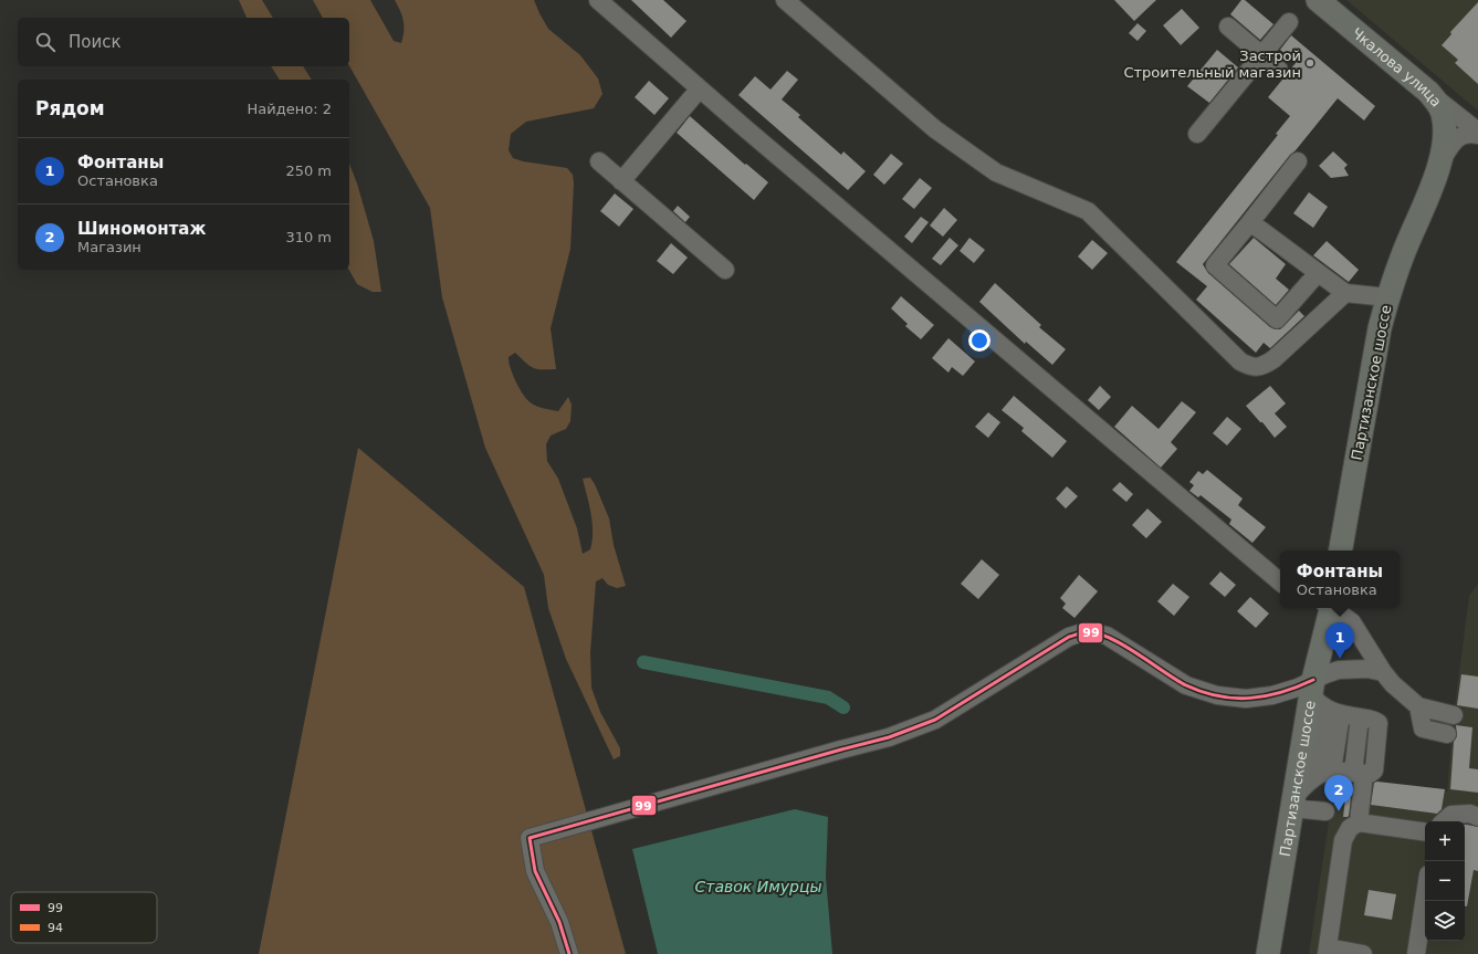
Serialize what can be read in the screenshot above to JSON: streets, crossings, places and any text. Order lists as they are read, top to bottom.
{
  "streets": {
    "main road": ["Чкалова улица", "Партизанское шоссе"]
  },
  "crossings": [
    ["Чкалова улица", "Партизанское шоссе"]
  ],
  "water": ["Ставок Имурцы"],
  "places": ["Застрой Строительный магазин"],
  "lines": ["transit line 99"],
  "legend": ["99", "94"],
  "page": {
    "search": "Поиск",
    "heading": ["Рядом", "Найдено: 2"],
    "list": [
      {
        "mark": "1",
        "name": "Фонтаны",
        "note": "Остановка",
        "value": "250 m"
      },
      {
        "mark": "2",
        "name": "Шиномонтаж",
        "note": "Магазин",
        "value": "310 m"
      }
    ],
    "popup": ["Фонтаны", "Остановка"],
    "pins": ["1", "2"],
    "map_buttons": ["+", "−"]
  }
}
